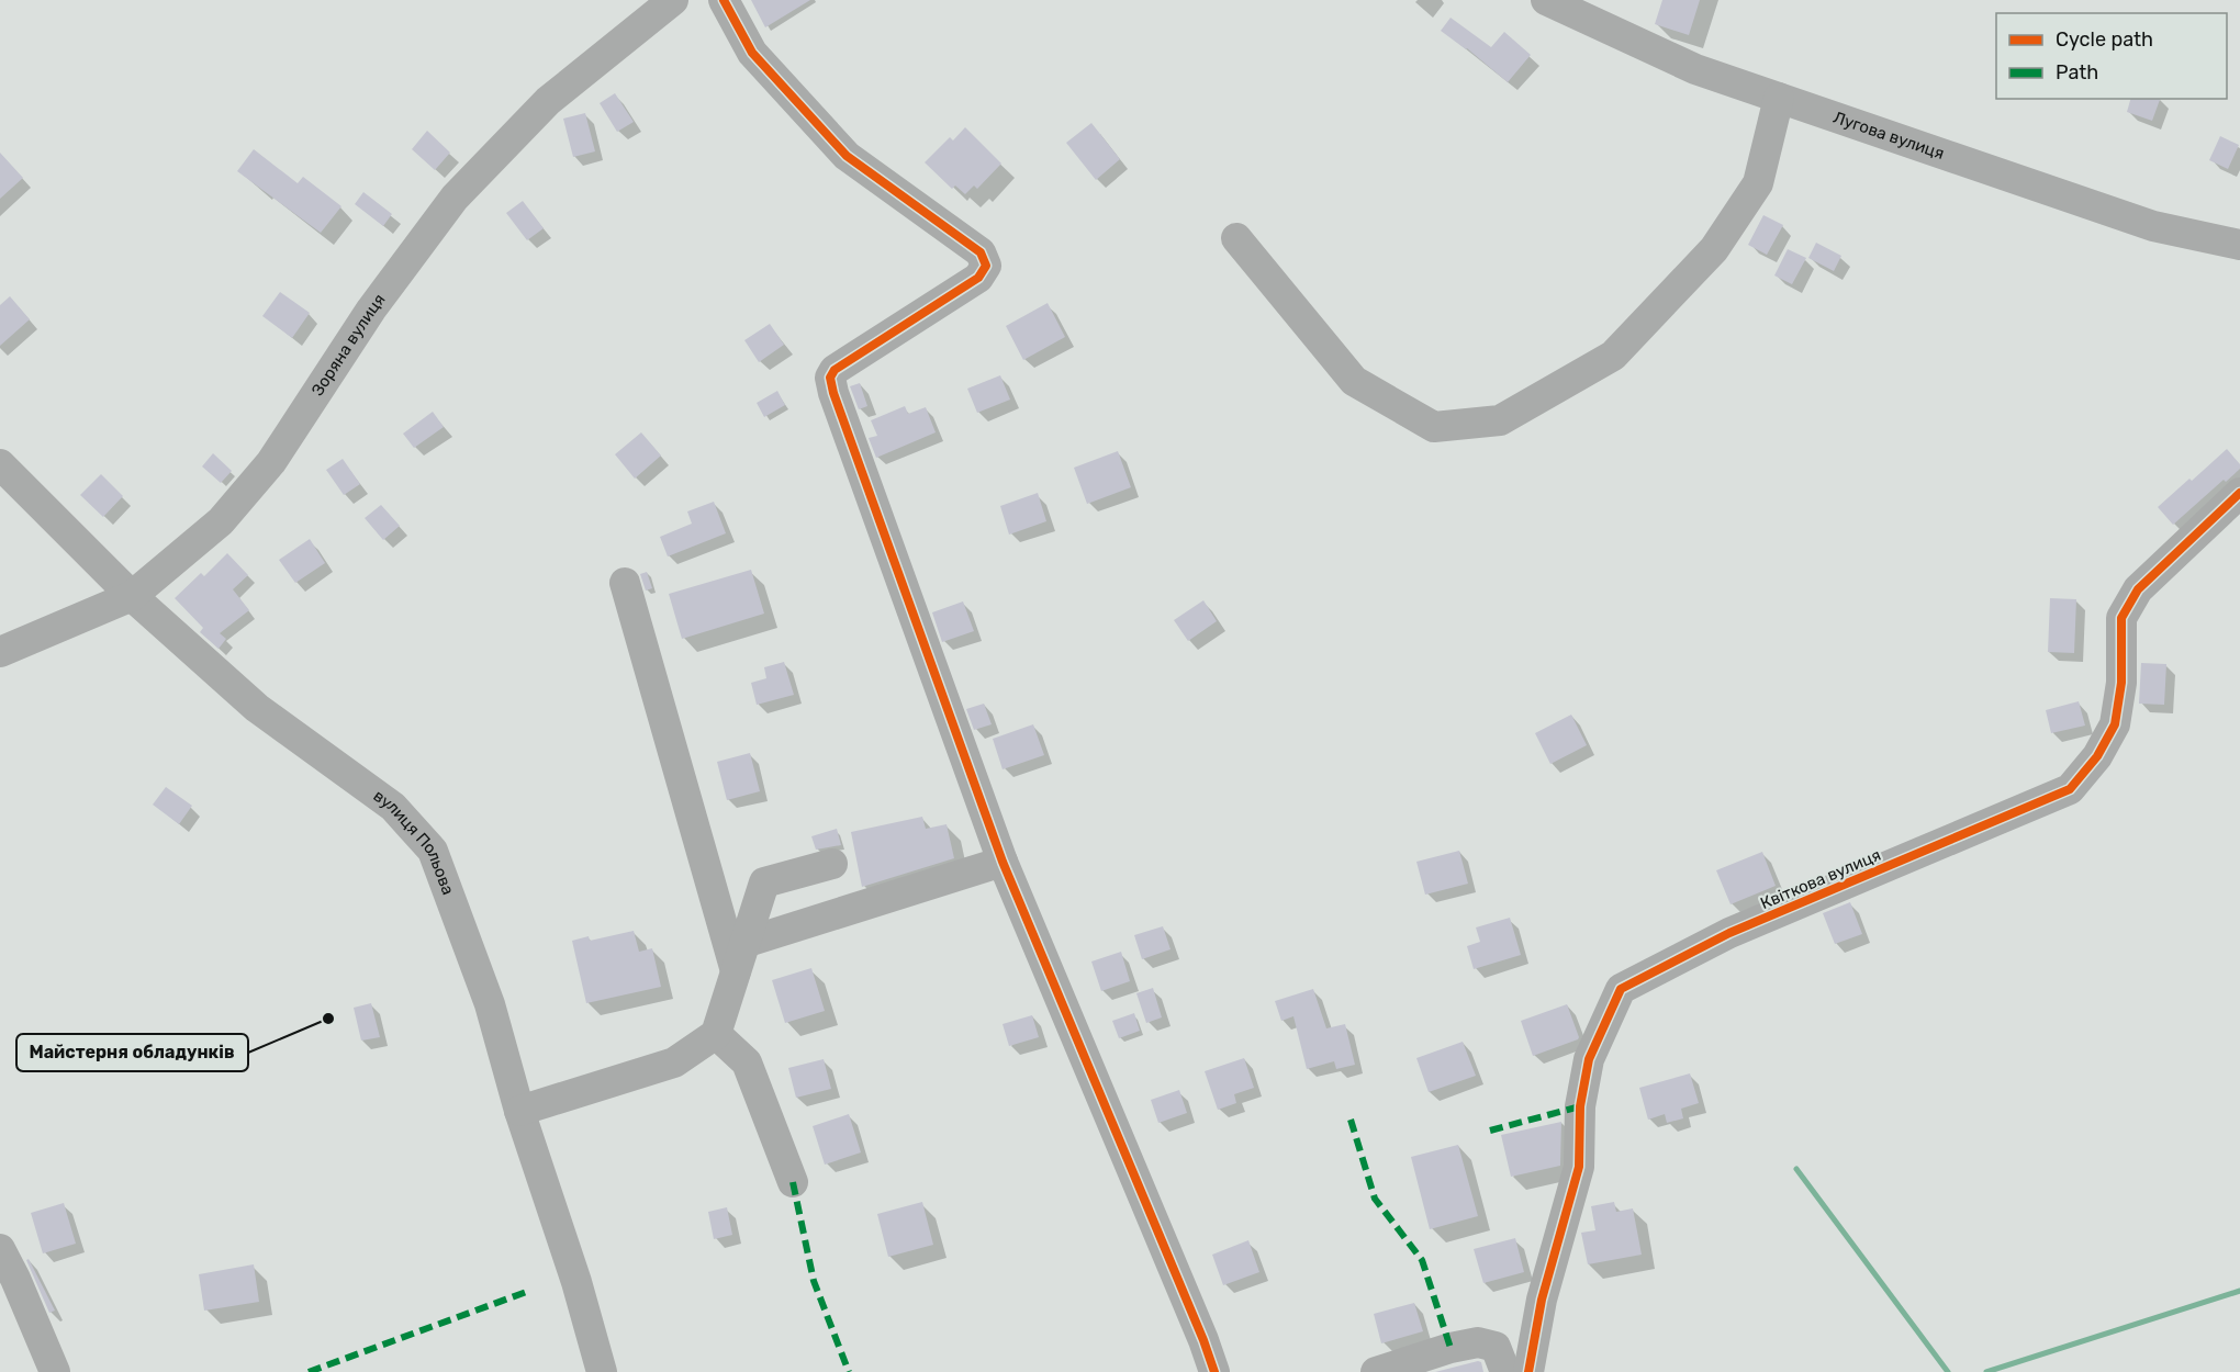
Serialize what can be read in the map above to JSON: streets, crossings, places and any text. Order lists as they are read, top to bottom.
{
  "streets": {
    "street": [
      "Лугова вулиця",
      "Зоряна вулиця",
      "вулиця Польова",
      "Квіткова вулиця"
    ]
  },
  "crossings": [
    ["Зоряна вулиця", "вулиця Польова"]
  ],
  "places": ["Майстерня обладунків"],
  "legend": ["Cycle path", "Path"]
}
